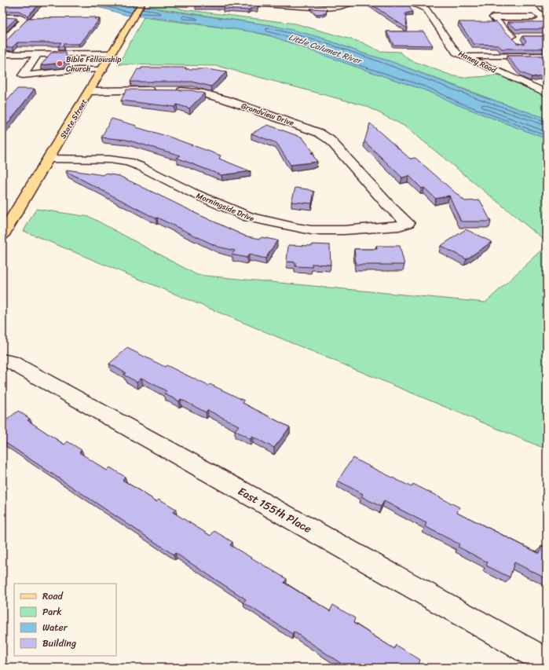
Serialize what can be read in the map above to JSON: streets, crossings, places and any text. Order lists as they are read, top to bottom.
{
  "streets": {
    "main road": ["State Street"],
    "street": [
      "Haney Road",
      "Grandview Drive",
      "Morningside Drive",
      "East 155th Place"
    ]
  },
  "crossings": [
    ["Grandview Drive", "Morningside Drive"],
    ["State Street", "Morningside Drive"]
  ],
  "water": ["Little Calumet River"],
  "places": ["Bible Fellowship Church"],
  "legend": [
    "Road",
    "Park",
    "Water",
    "Building"
  ]
}
